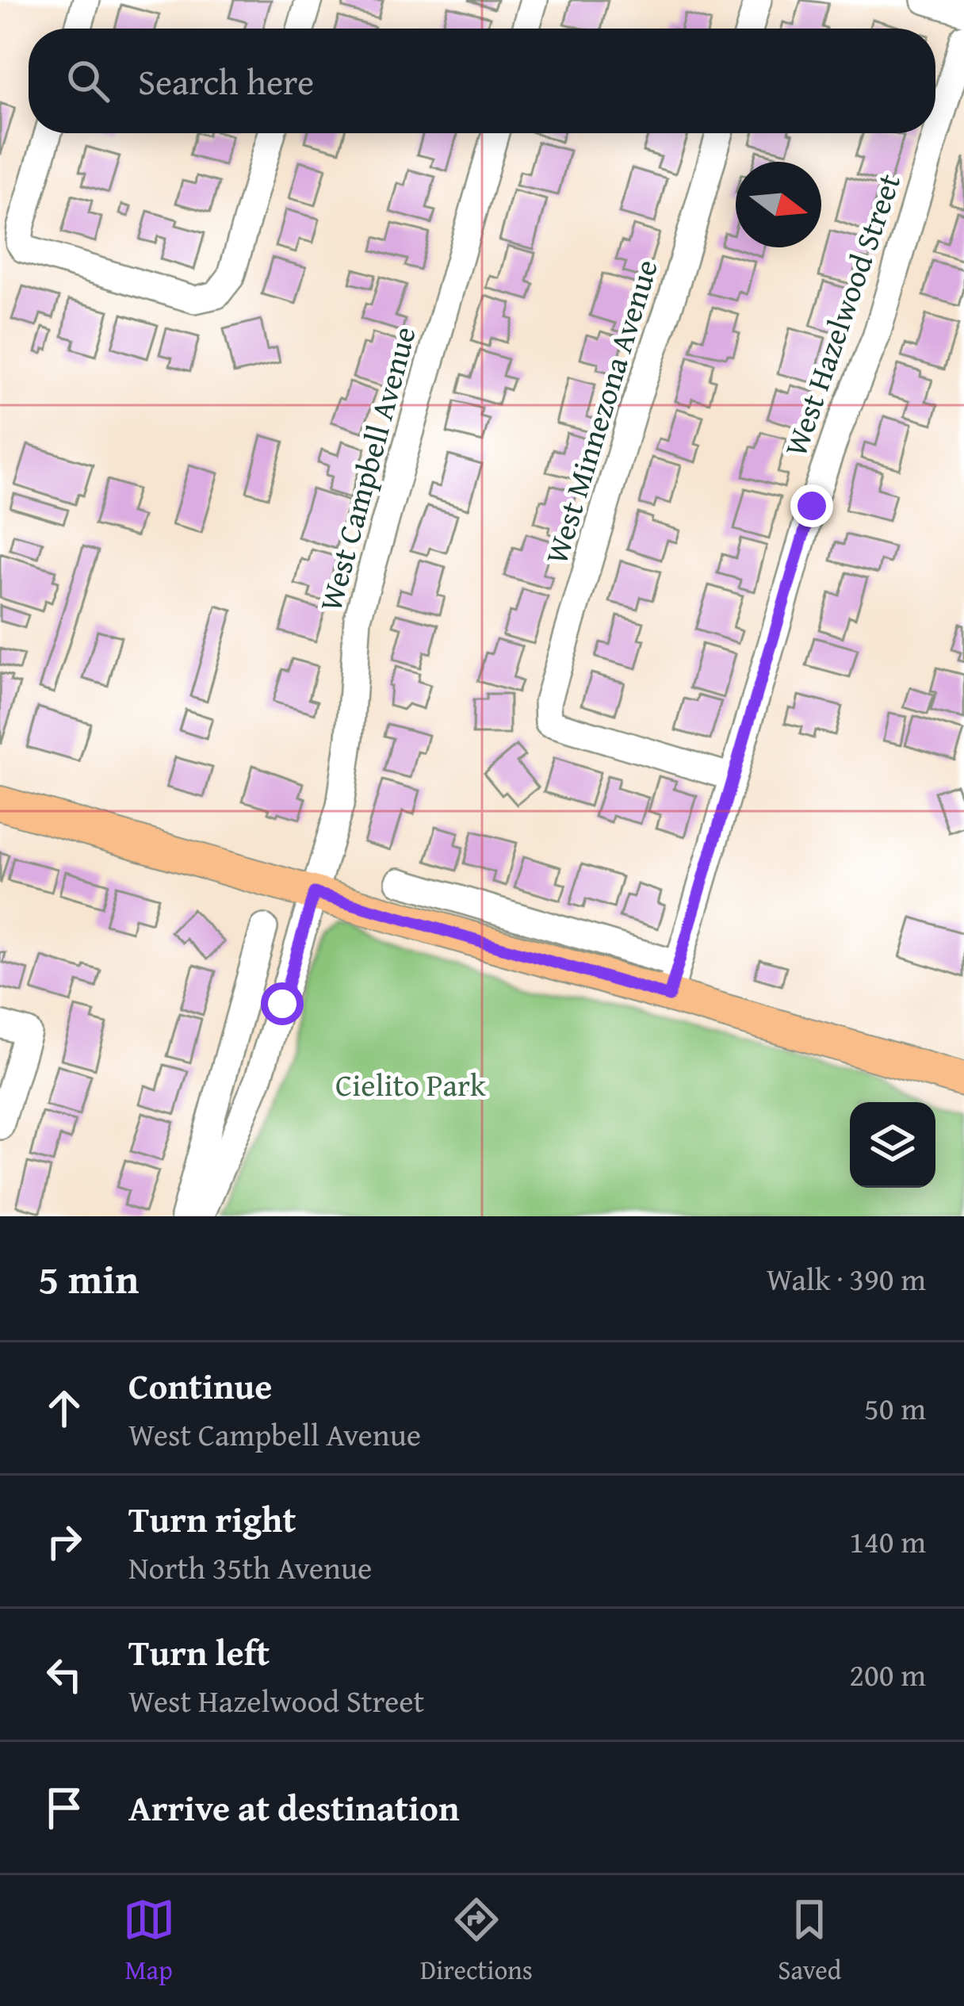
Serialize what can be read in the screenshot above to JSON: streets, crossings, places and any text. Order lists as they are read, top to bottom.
{
  "streets": {
    "street": ["West Hazelwood Street", "West Minnezona Avenue", "West Campbell Avenue"]
  },
  "crossings": [
    ["West Hazelwood Street", "West Minnezona Avenue"]
  ],
  "parks": ["Cielito Park"],
  "north": "right",
  "page": {
    "search": "Search here",
    "heading": ["5 min", "Walk · 390 m"],
    "list": [
      ["Continue", "West Campbell Avenue", "50 m"],
      ["Turn right", "North 35th Avenue", "140 m"],
      ["Turn left", "West Hazelwood Street", "200 m"],
      "Arrive at destination"
    ],
    "nav": ["Map", "Directions", "Saved"]
  }
}
